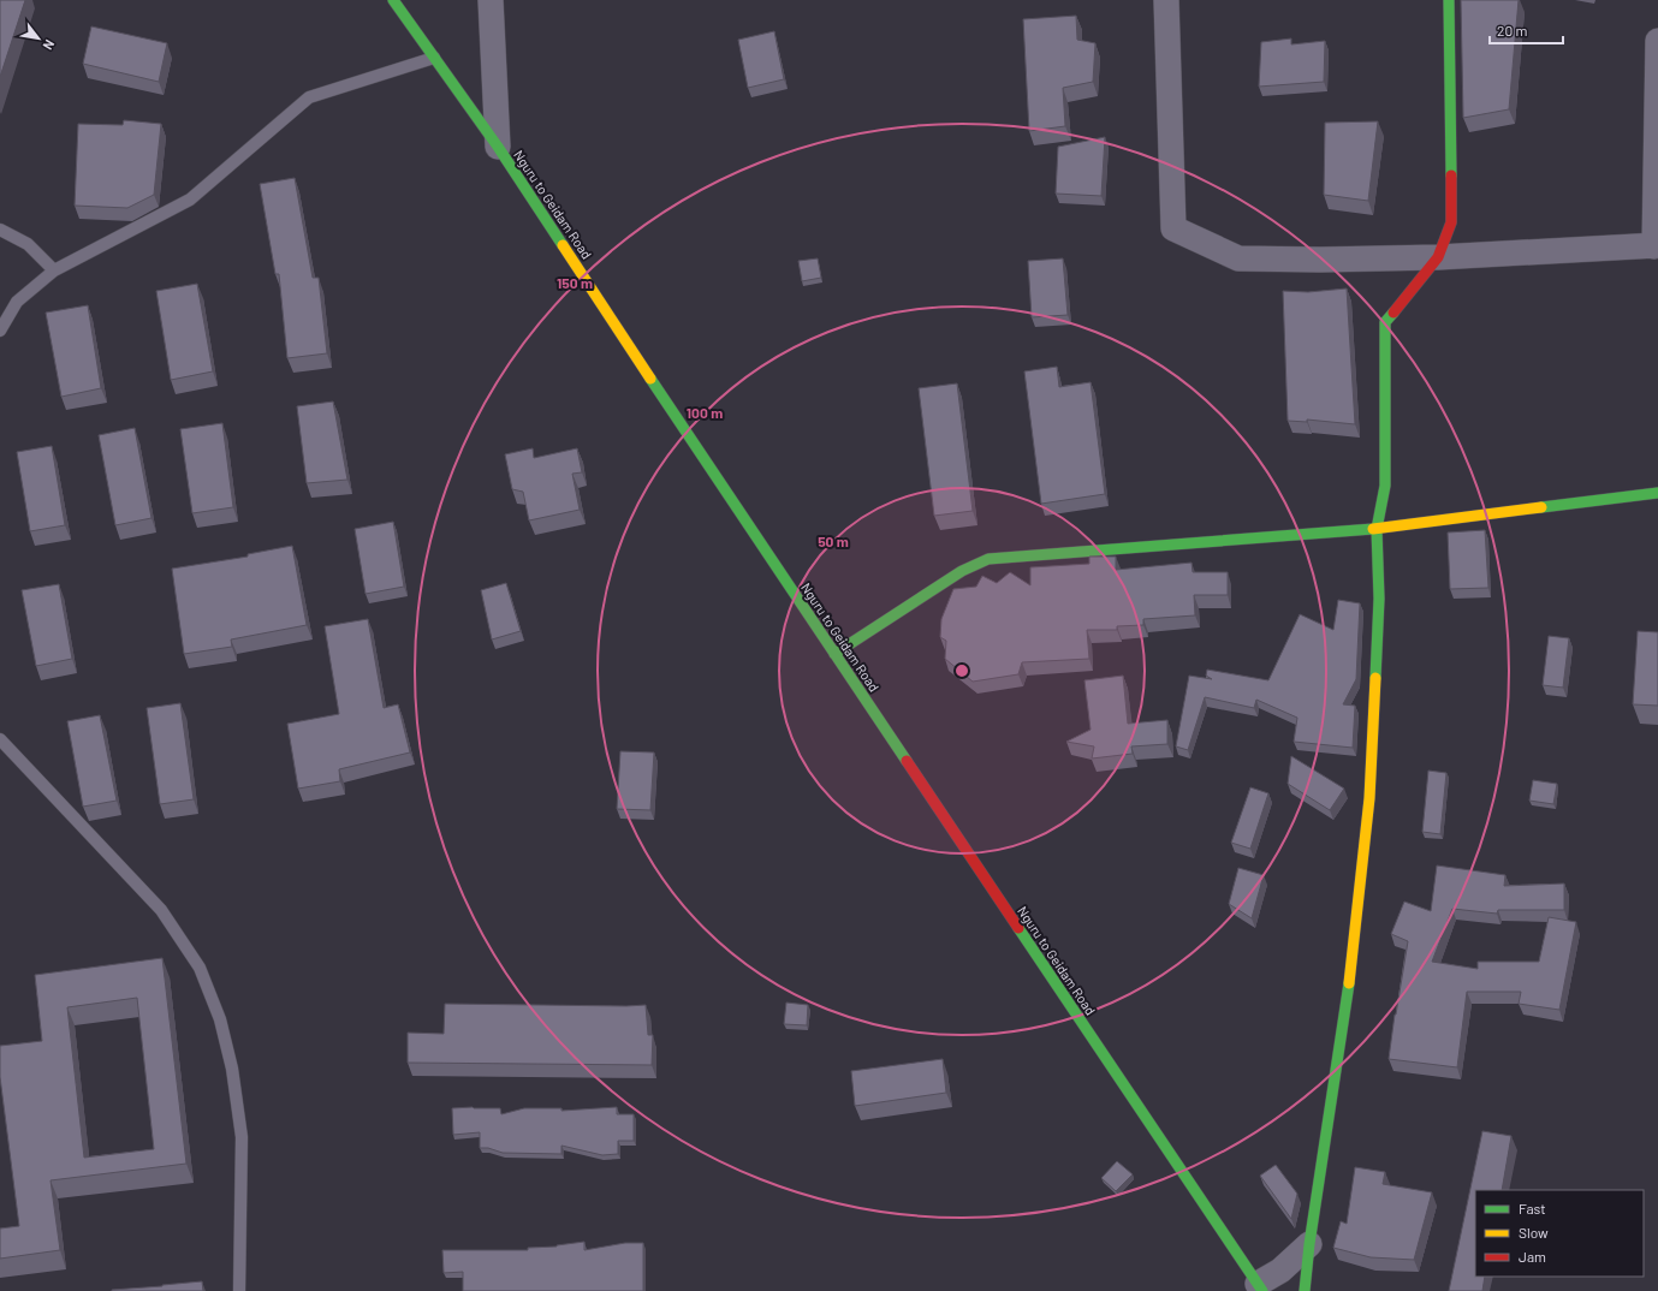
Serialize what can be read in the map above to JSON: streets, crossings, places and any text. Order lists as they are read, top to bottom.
{
  "streets": {
    "street": ["Nguru to Geidam Road"]
  },
  "legend": ["Fast", "Slow", "Jam"],
  "scale_bar": "20 m",
  "north": "bottom right",
  "rings": ["150 m", "100 m", "50 m"]
}
